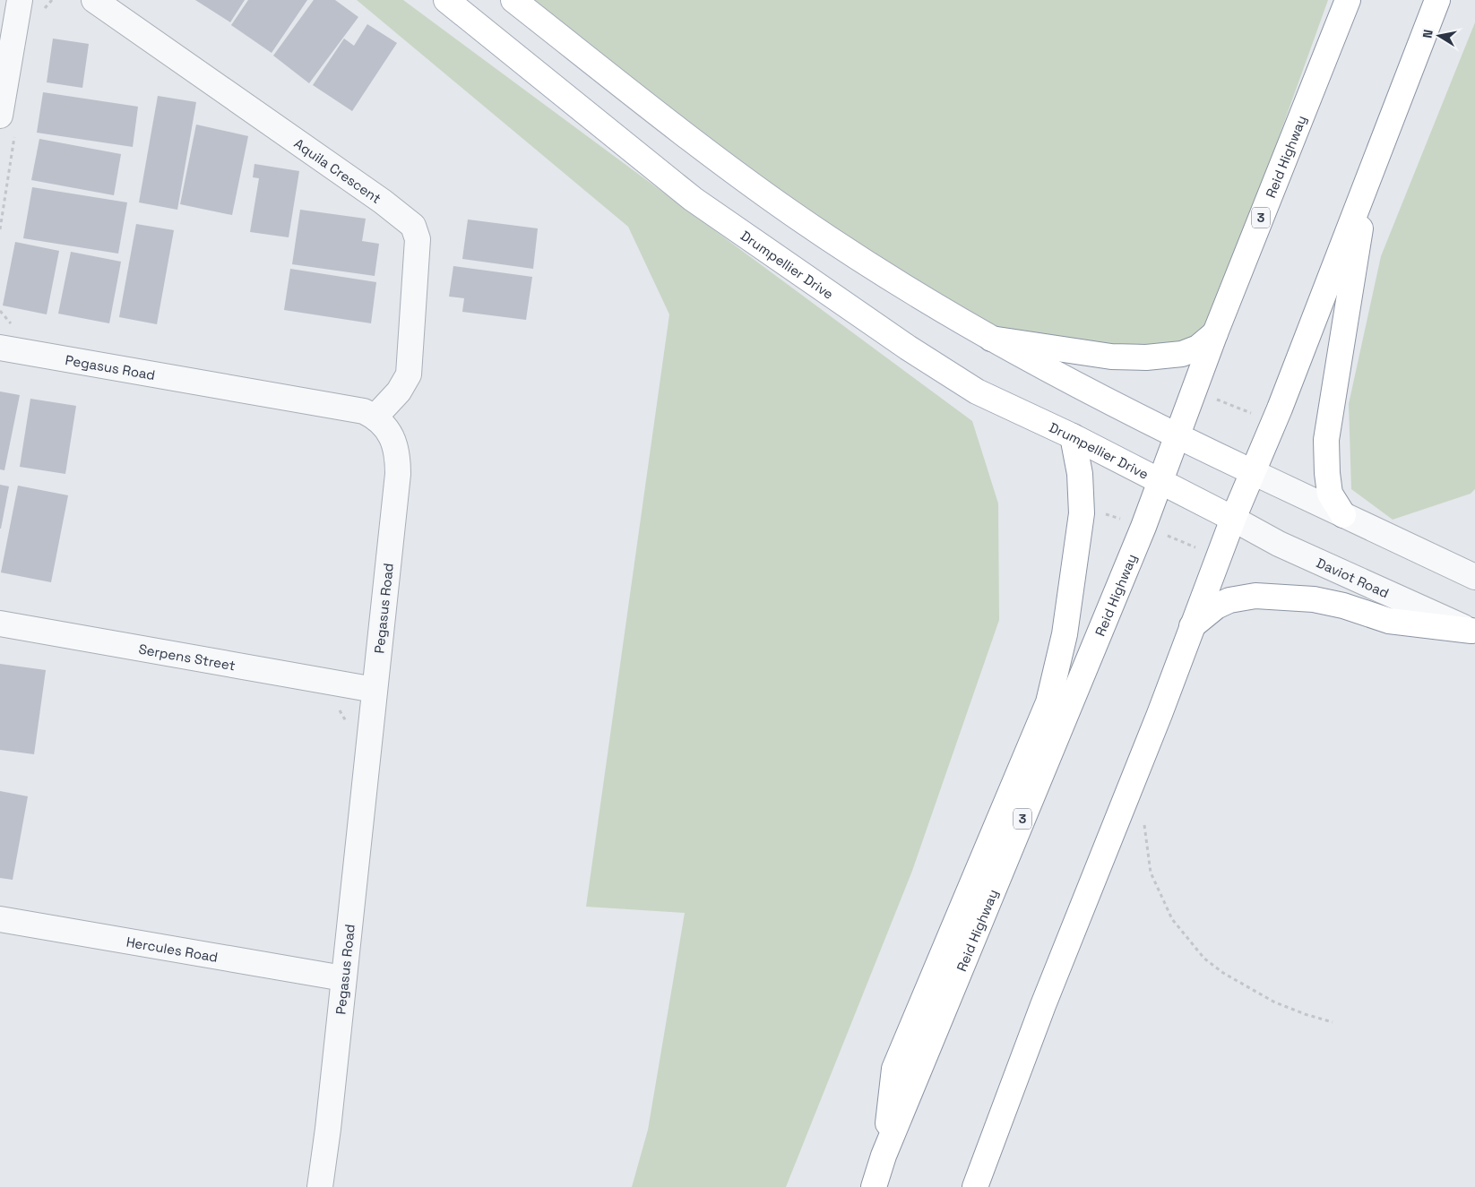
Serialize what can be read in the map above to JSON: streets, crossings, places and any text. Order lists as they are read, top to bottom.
{
  "streets": {
    "main road": ["Reid Highway", "3", "Drumpellier Drive"],
    "street": [
      "Aquila Crescent",
      "Pegasus Road",
      "Daviot Road",
      "Serpens Street",
      "Hercules Road"
    ]
  },
  "crossings": [
    ["Reid Highway", "Drumpellier Drive"],
    ["Aquila Crescent", "Pegasus Road"],
    ["Drumpellier Drive", "Daviot Road"],
    ["Pegasus Road", "Serpens Street"],
    ["Pegasus Road", "Hercules Road"]
  ],
  "north": "left"
}
